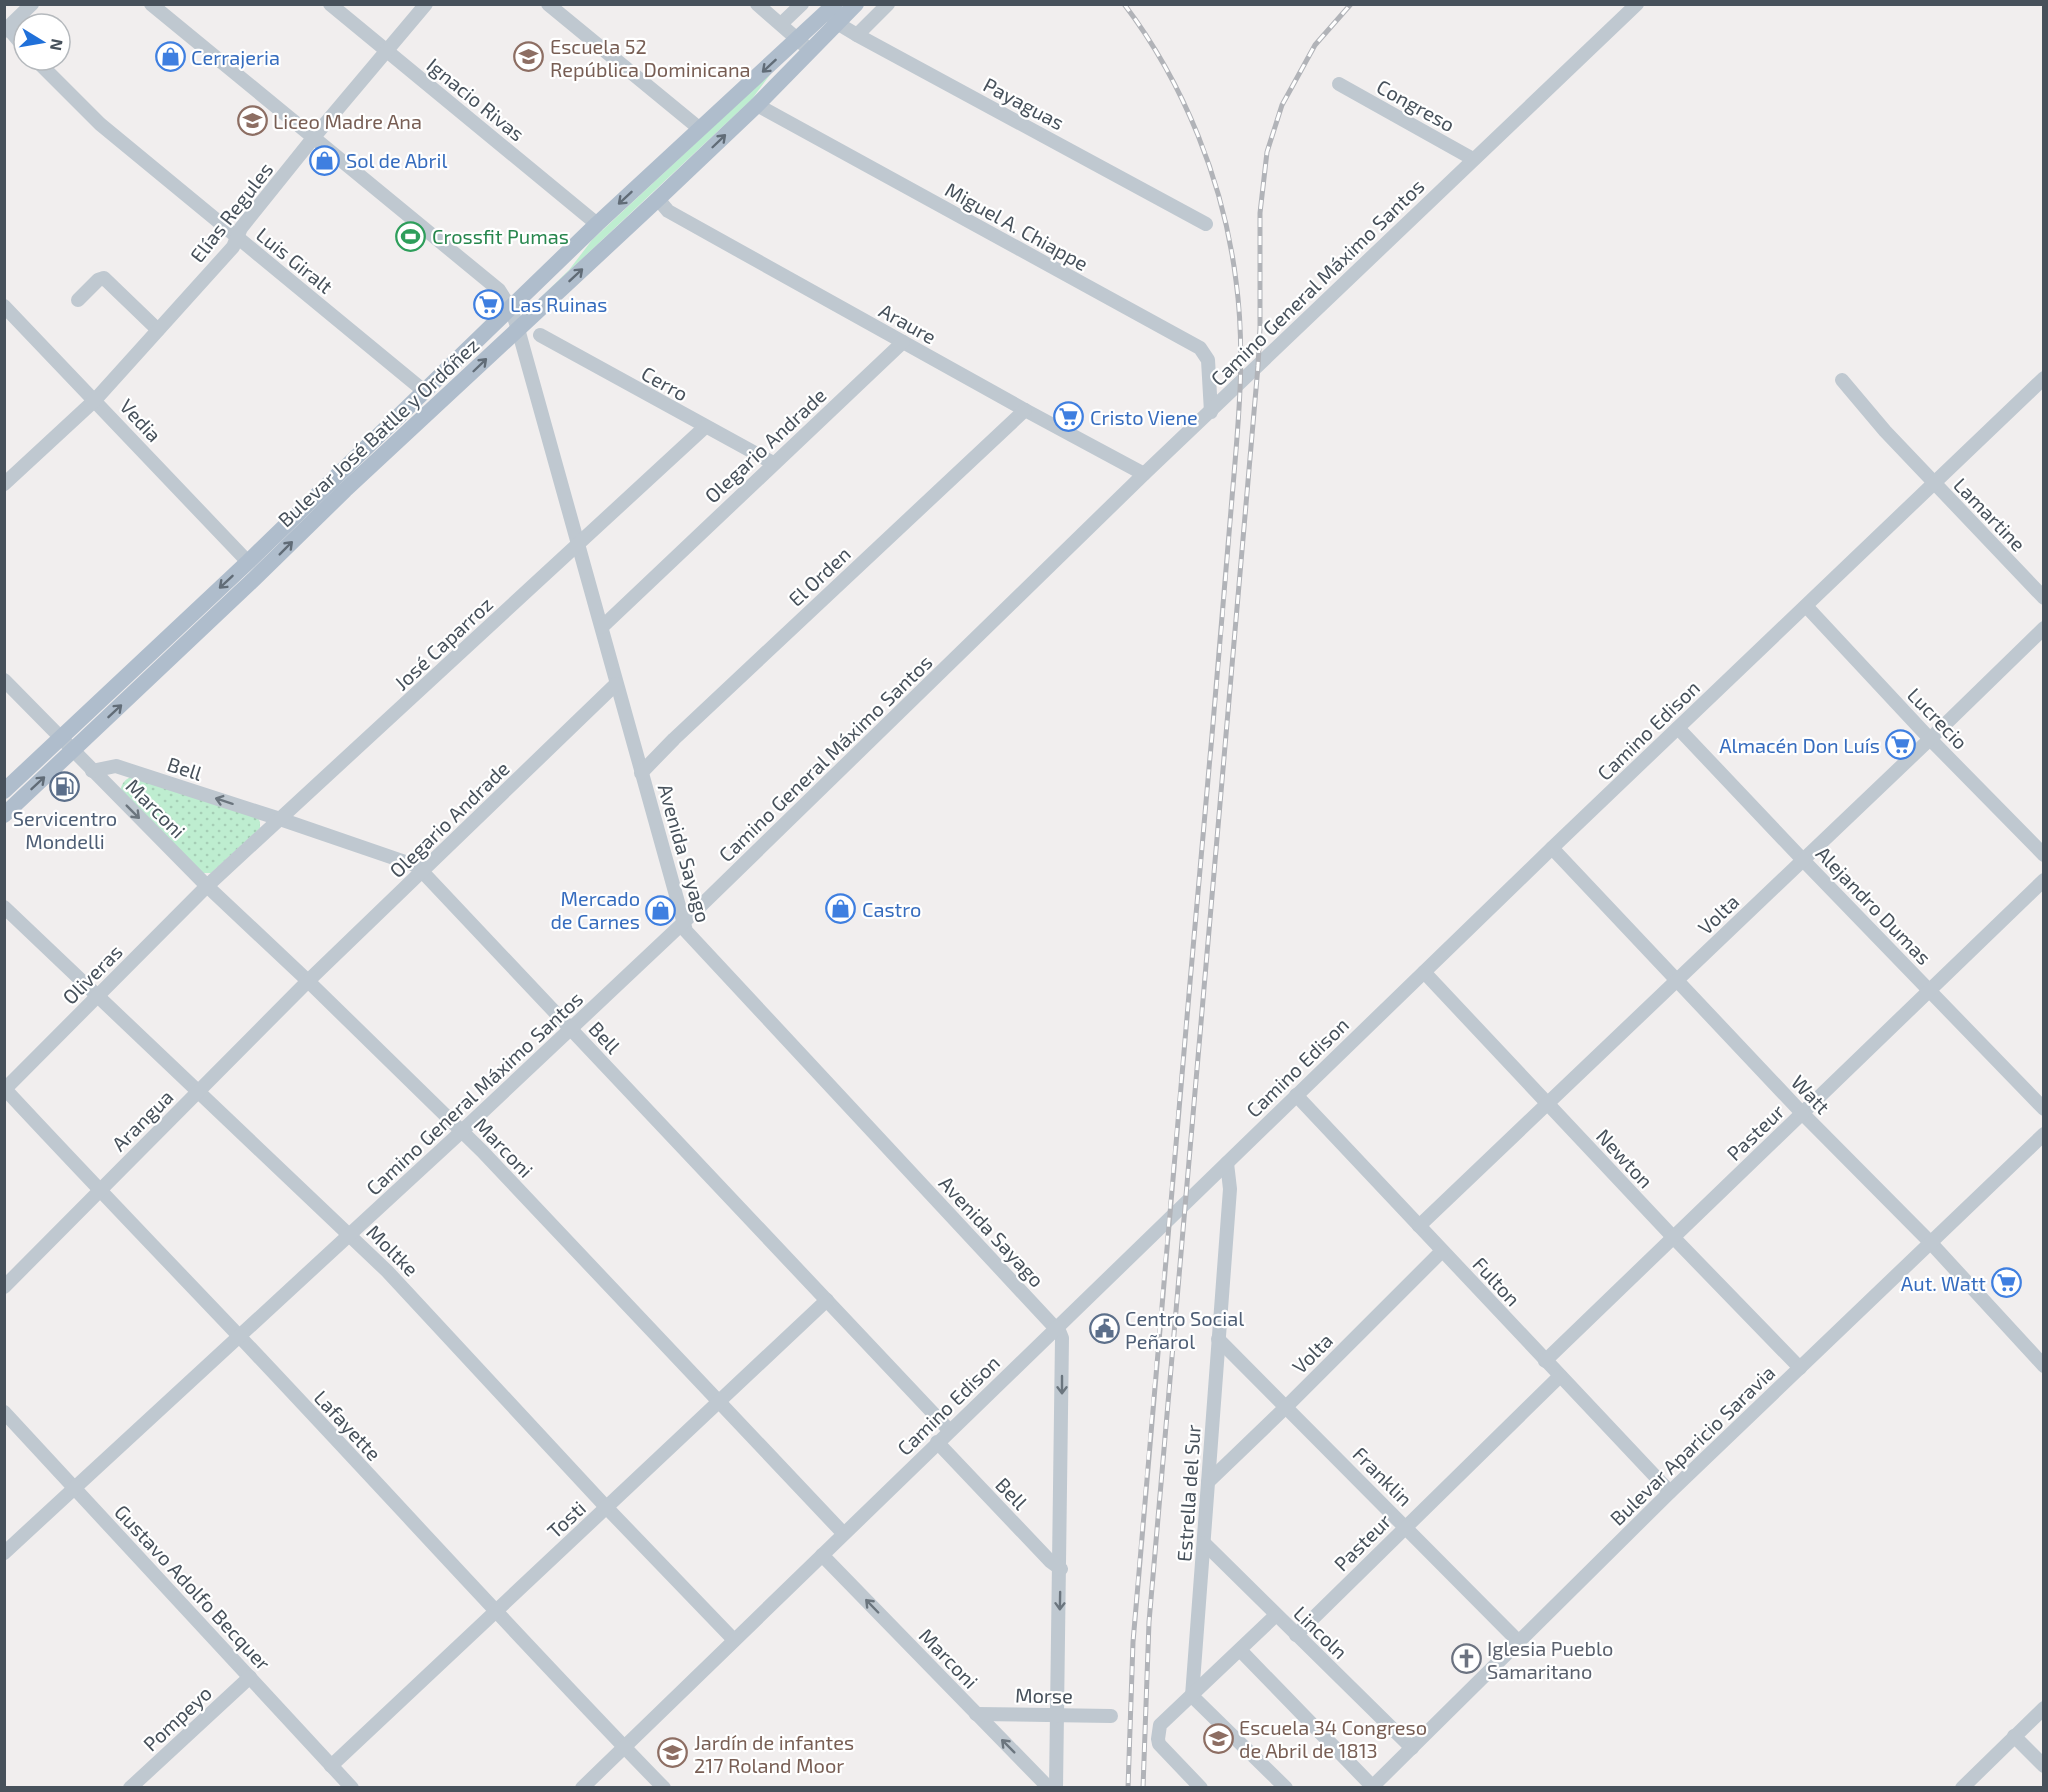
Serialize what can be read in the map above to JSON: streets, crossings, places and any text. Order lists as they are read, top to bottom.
{
  "streets": {
    "main road": ["Bulevar José Batlle y Ordóñez"],
    "street": [
      "Ignacio Rivas",
      "Payaguas",
      "Congreso",
      "Elías Regules",
      "Miguel A. Chiappe",
      "Luis Giralt",
      "Camino General Máximo Santos",
      "Araure",
      "Cerro",
      "Vedia",
      "Olegario Andrade",
      "Lamartine",
      "El Orden",
      "José Caparroz",
      "Lucrecio",
      "Camino Edison",
      "Bell",
      "Marconi",
      "Avenida Sayago",
      "Alejandro Dumas",
      "Volta",
      "Oliveras",
      "Watt",
      "Arangua",
      "Pasteur",
      "Newton",
      "Moltke",
      "Fulton",
      "Lafayette",
      "Bulevar Aparicio Saravia",
      "Franklin",
      "Estrella del Sur",
      "Tosti",
      "Gustavo Adolfo Becquer",
      "Lincoln",
      "Morse",
      "Pompeyo"
    ]
  },
  "crossings": [
    ["Ignacio Rivas", "Elías Regules"],
    ["Ignacio Rivas", "Bulevar José Batlle y Ordóñez"],
    ["Payaguas", "Bulevar José Batlle y Ordóñez"],
    ["Congreso", "Camino General Máximo Santos"],
    ["Elías Regules", "Luis Giralt"],
    ["Elías Regules", "Vedia"],
    ["Elías Regules", "Avenida Sayago"],
    ["Miguel A. Chiappe", "Camino General Máximo Santos"],
    ["Miguel A. Chiappe", "Bulevar José Batlle y Ordóñez"],
    ["Luis Giralt", "Bulevar José Batlle y Ordóñez"],
    ["Camino General Máximo Santos", "Araure"],
    ["Camino General Máximo Santos", "Bell"],
    ["Camino General Máximo Santos", "Marconi"],
    ["Camino General Máximo Santos", "Avenida Sayago"],
    ["Camino General Máximo Santos", "Moltke"],
    ["Camino General Máximo Santos", "Lafayette"],
    ["Camino General Máximo Santos", "Gustavo Adolfo Becquer"],
    ["Araure", "Bulevar José Batlle y Ordóñez"],
    ["Araure", "Olegario Andrade"],
    ["Araure", "El Orden"],
    ["Cerro", "Olegario Andrade"],
    ["Cerro", "José Caparroz"],
    ["Vedia", "Bulevar José Batlle y Ordóñez"],
    ["Bulevar José Batlle y Ordóñez", "Marconi"],
    ["Bulevar José Batlle y Ordóñez", "Avenida Sayago"],
    ["Olegario Andrade", "Bell"],
    ["Olegario Andrade", "Marconi"],
    ["Olegario Andrade", "Avenida Sayago"],
    ["Olegario Andrade", "Arangua"],
    ["Lamartine", "Camino Edison"],
    ["El Orden", "Avenida Sayago"],
    ["José Caparroz", "Bell"],
    ["José Caparroz", "Marconi"],
    ["José Caparroz", "Avenida Sayago"],
    ["José Caparroz", "Oliveras"],
    ["Lucrecio", "Camino Edison"],
    ["Lucrecio", "Volta"],
    ["Camino Edison", "Bell"],
    ["Camino Edison", "Marconi"],
    ["Camino Edison", "Avenida Sayago"],
    ["Camino Edison", "Alejandro Dumas"],
    ["Camino Edison", "Watt"],
    ["Camino Edison", "Newton"],
    ["Camino Edison", "Moltke"],
    ["Camino Edison", "Fulton"],
    ["Camino Edison", "Lafayette"],
    ["Camino Edison", "Estrella del Sur"],
    ["Bell", "Marconi"],
    ["Bell", "Tosti"],
    ["Marconi", "Oliveras"],
    ["Marconi", "Arangua"],
    ["Marconi", "Tosti"],
    ["Marconi", "Morse"],
    ["Alejandro Dumas", "Volta"],
    ["Alejandro Dumas", "Pasteur"],
    ["Volta", "Watt"],
    ["Volta", "Newton"],
    ["Volta", "Fulton"],
    ["Volta", "Franklin"],
    ["Volta", "Estrella del Sur"],
    ["Oliveras", "Moltke"],
    ["Oliveras", "Lafayette"],
    ["Watt", "Pasteur"],
    ["Watt", "Bulevar Aparicio Saravia"],
    ["Arangua", "Moltke"],
    ["Arangua", "Lafayette"],
    ["Pasteur", "Newton"],
    ["Pasteur", "Fulton"],
    ["Pasteur", "Franklin"],
    ["Pasteur", "Lincoln"],
    ["Newton", "Bulevar Aparicio Saravia"],
    ["Moltke", "Tosti"],
    ["Fulton", "Bulevar Aparicio Saravia"],
    ["Lafayette", "Tosti"],
    ["Bulevar Aparicio Saravia", "Franklin"],
    ["Bulevar Aparicio Saravia", "Lincoln"],
    ["Franklin", "Estrella del Sur"],
    ["Estrella del Sur", "Lincoln"],
    ["Tosti", "Gustavo Adolfo Becquer"],
    ["Gustavo Adolfo Becquer", "Pompeyo"]
  ],
  "places": {
    "shop": [
      "Cerrajeria",
      "Sol de Abril",
      "Castro",
      "Mercado de Carnes"
    ],
    "school or university": [
      "Escuela 52 República Dominicana",
      "Liceo Madre Ana",
      "Escuela 34 Congreso de Abril de 1813",
      "Jardín de infantes 217 Roland Moor"
    ],
    "sports": ["Crossfit Pumas"],
    "supermarket": [
      "Las Ruinas",
      "Cristo Viene",
      "Almacén Don Luís",
      "Aut. Watt"
    ],
    "fuel station": ["Servicentro Mondelli"],
    "public building": ["Centro Social Peñarol"],
    "church": ["Iglesia Pueblo Samaritano"]
  },
  "north": "right"
}
